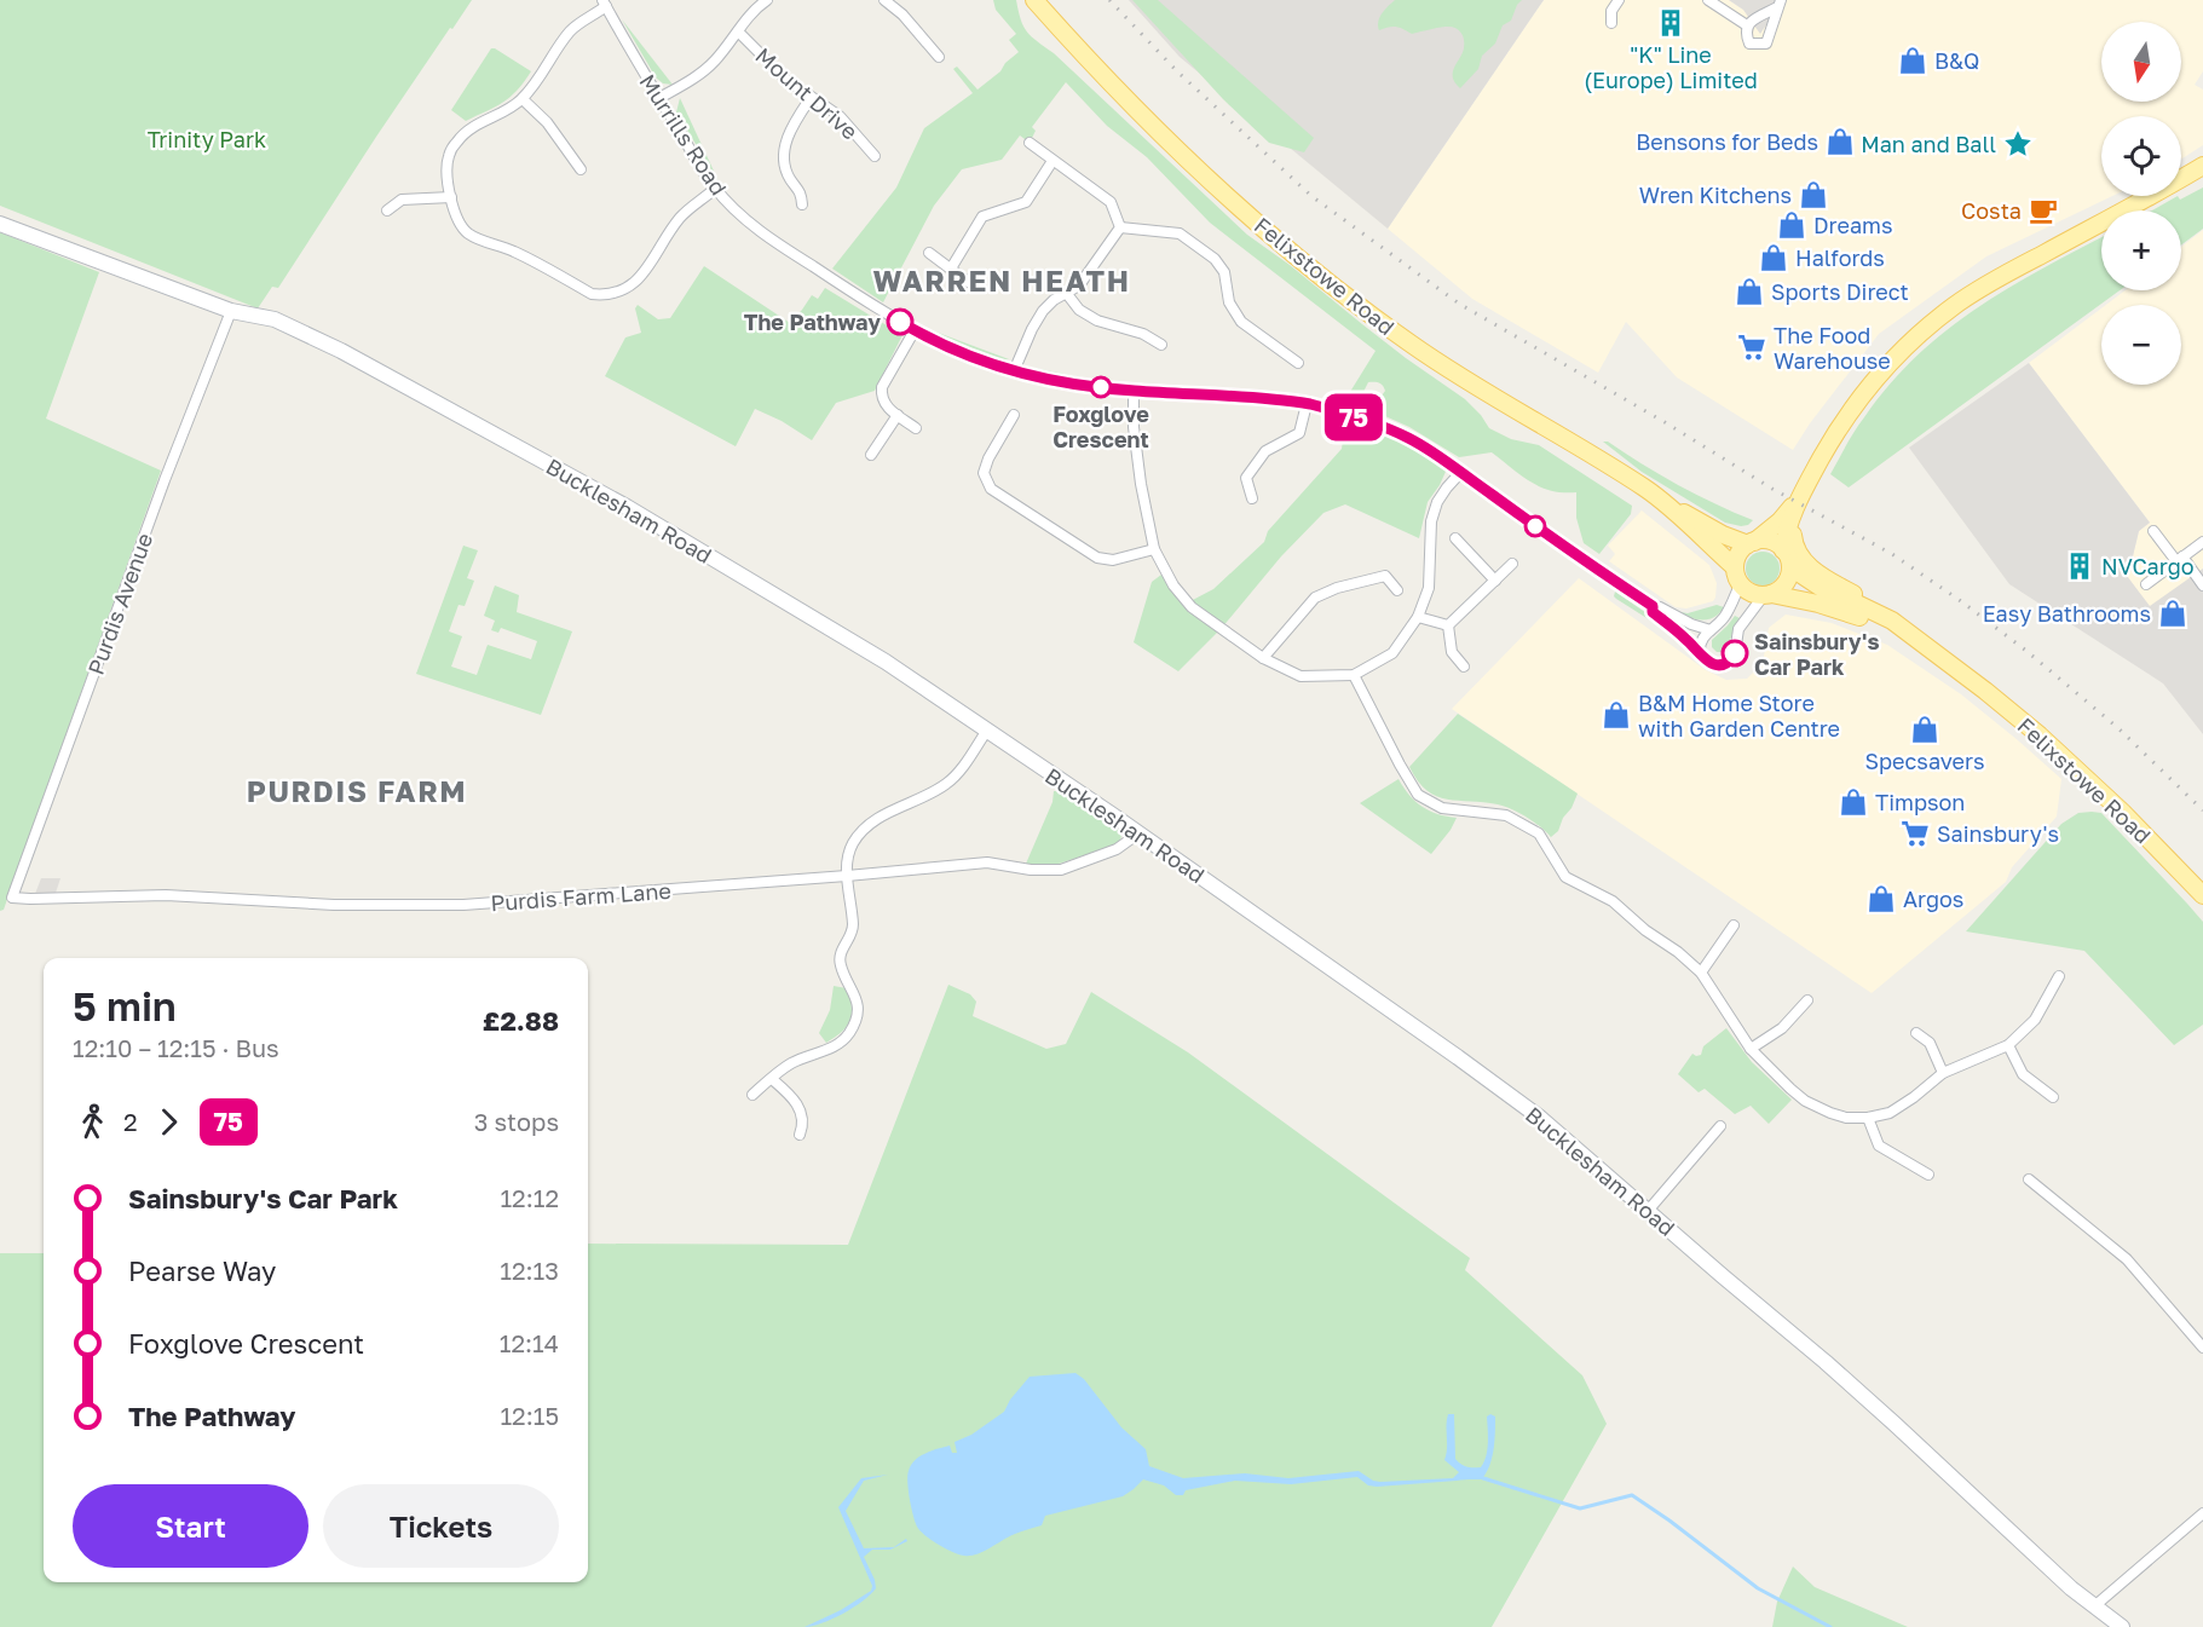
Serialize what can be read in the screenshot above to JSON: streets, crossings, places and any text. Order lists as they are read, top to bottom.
{
  "streets": {
    "main road": ["Felixstowe Road"],
    "street": [
      "Mount Drive",
      "Murrills Road",
      "Bucklesham Road",
      "Purdis Avenue",
      "Purdis Farm Lane"
    ]
  },
  "crossings": [
    ["Bucklesham Road", "Purdis Avenue"],
    ["Bucklesham Road", "Purdis Farm Lane"],
    ["Purdis Avenue", "Purdis Farm Lane"]
  ],
  "districts": ["WARREN HEATH", "PURDIS FARM"],
  "parks": ["Trinity Park"],
  "places": {
    "building": ["\"K\" Line (Europe) Limited", "NVCargo"],
    "shop": [
      "B&Q",
      "Bensons for Beds",
      "Wren Kitchens",
      "Dreams",
      "Halfords",
      "Sports Direct",
      "Easy Bathrooms",
      "B&M Home Store with Garden Centre",
      "Specsavers",
      "Timpson",
      "Argos"
    ],
    "place": ["Man and Ball"],
    "cafe": ["Costa"],
    "other": ["The Pathway", "Foxglove Crescent", "Sainsbury's Car Park"],
    "supermarket": ["The Food Warehouse", "Sainsbury's"]
  },
  "lines": ["bus line 75"],
  "north": "bottom",
  "page": {
    "on_map": "75",
    "map_buttons": ["+", "−"],
    "heading": ["5 min", "12:10 – 12:15 · Bus", "£2.88"],
    "legs": ["2", "75", "3 stops"],
    "list": [
      {
        "name": "Sainsbury's Car Park",
        "value": "12:12"
      },
      {
        "name": "Pearse Way",
        "value": "12:13"
      },
      {
        "name": "Foxglove Crescent",
        "value": "12:14"
      },
      {
        "name": "The Pathway",
        "value": "12:15"
      }
    ],
    "buttons": ["Start", "Tickets"]
  }
}
